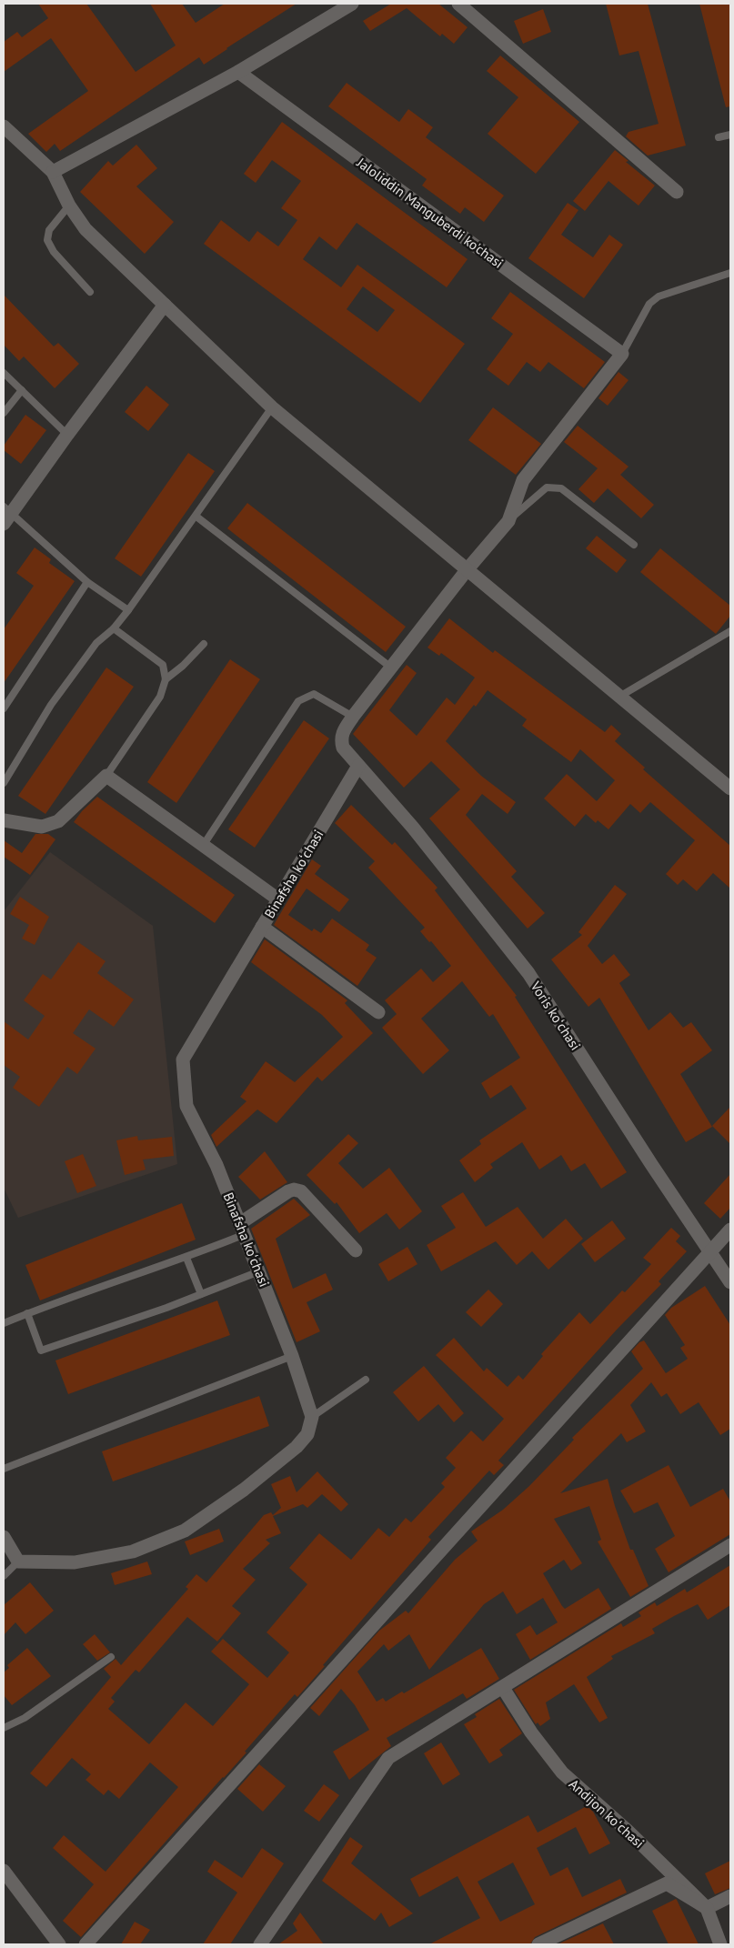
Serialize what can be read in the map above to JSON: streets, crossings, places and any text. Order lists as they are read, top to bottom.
{
  "streets": {
    "street": [
      "Jaloliddin Manguberdi ko'chasi",
      "Binafsha koʻchasi",
      "Voris koʻchasi",
      "Andijon koʻchasi"
    ]
  },
  "crossings": [
    ["Binafsha koʻchasi", "Voris koʻchasi"]
  ]
}
